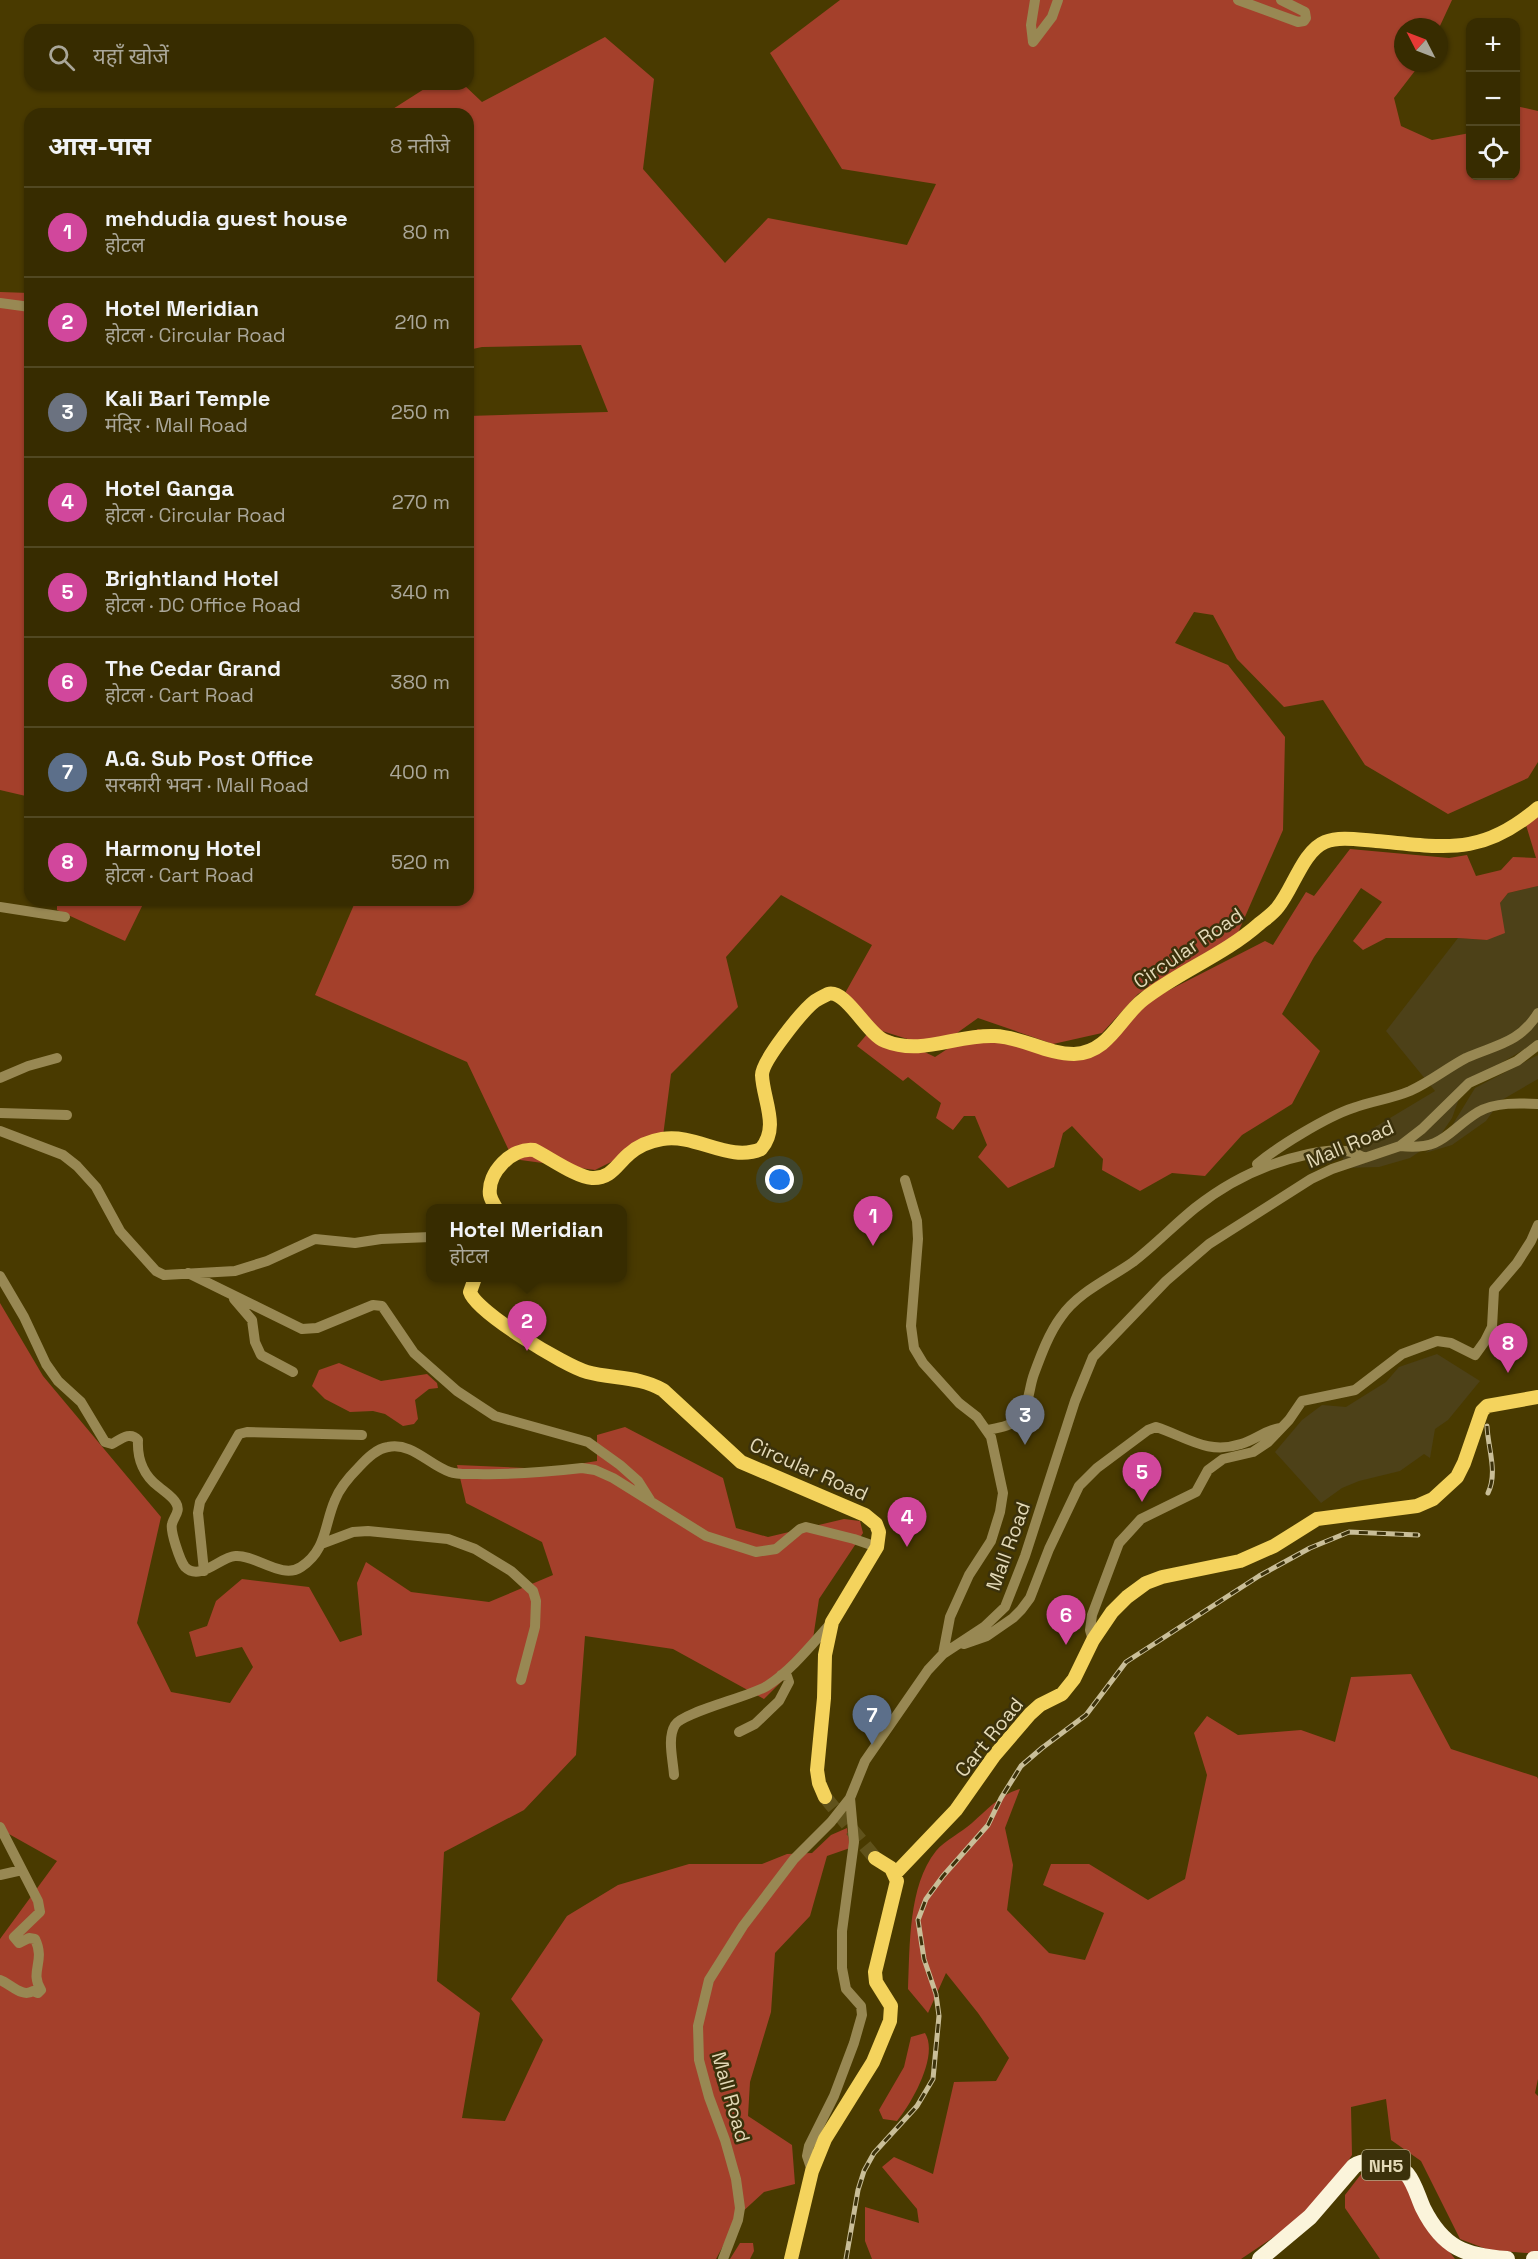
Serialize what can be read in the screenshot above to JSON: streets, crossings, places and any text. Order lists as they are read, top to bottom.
{
  "streets": {
    "highway": ["NH5"],
    "main road": ["Circular Road", "Cart Road"],
    "street": ["Mall Road"]
  },
  "north": "top left",
  "page": {
    "map_buttons": ["+", "−"],
    "search": "यहाँ खोजें",
    "heading": ["आस-पास", "8 नतीजे"],
    "list": [
      {
        "mark": "1",
        "name": "mehdudia guest house",
        "note": "होटल",
        "value": "80 m"
      },
      {
        "mark": "2",
        "name": "Hotel Meridian",
        "note": "होटल · Circular Road",
        "value": "210 m"
      },
      {
        "mark": "3",
        "name": "Kali Bari Temple",
        "note": "मंदिर · Mall Road",
        "value": "250 m"
      },
      {
        "mark": "4",
        "name": "Hotel Ganga",
        "note": "होटल · Circular Road",
        "value": "270 m"
      },
      {
        "mark": "5",
        "name": "Brightland Hotel",
        "note": "होटल · DC Office Road",
        "value": "340 m"
      },
      {
        "mark": "6",
        "name": "The Cedar Grand",
        "note": "होटल · Cart Road",
        "value": "380 m"
      },
      {
        "mark": "7",
        "name": "A.G. Sub Post Office",
        "note": "सरकारी भवन · Mall Road",
        "value": "400 m"
      },
      {
        "mark": "8",
        "name": "Harmony Hotel",
        "note": "होटल · Cart Road",
        "value": "520 m"
      }
    ],
    "pins": [
      "1",
      "2",
      "8",
      "3",
      "5",
      "4",
      "6",
      "7"
    ],
    "popup": ["Hotel Meridian", "होटल"]
  }
}
